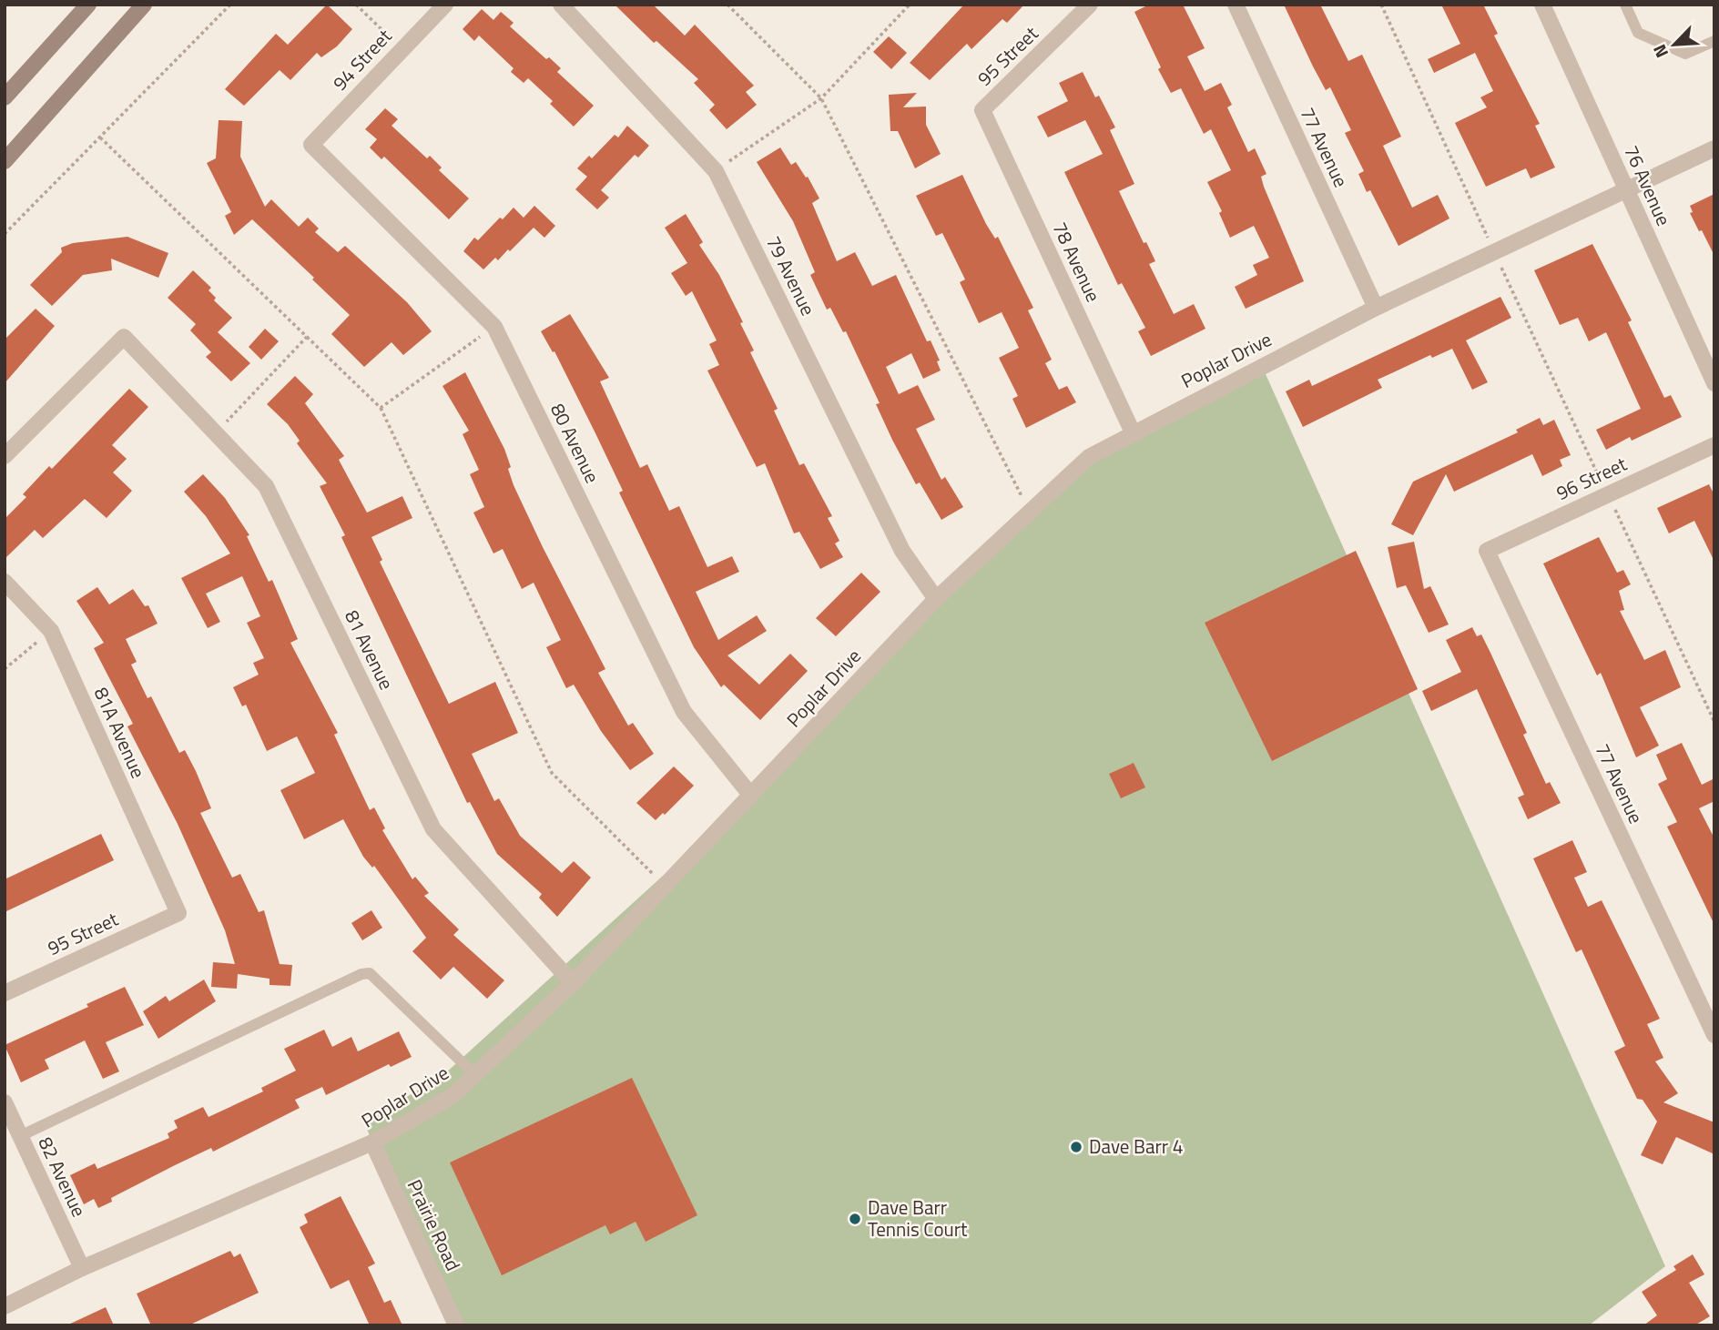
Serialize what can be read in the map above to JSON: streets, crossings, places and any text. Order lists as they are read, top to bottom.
{
  "streets": {
    "street": [
      "95 Street",
      "94 Street",
      "77 Avenue",
      "76 Avenue",
      "78 Avenue",
      "79 Avenue",
      "Poplar Drive",
      "80 Avenue",
      "96 Street",
      "81 Avenue",
      "81A Avenue",
      "82 Avenue",
      "Prairie Road"
    ]
  },
  "crossings": [
    ["95 Street", "78 Avenue"],
    ["95 Street", "81A Avenue"],
    ["94 Street", "80 Avenue"],
    ["77 Avenue", "Poplar Drive"],
    ["77 Avenue", "96 Street"],
    ["76 Avenue", "Poplar Drive"],
    ["78 Avenue", "Poplar Drive"],
    ["79 Avenue", "Poplar Drive"],
    ["Poplar Drive", "80 Avenue"],
    ["Poplar Drive", "81 Avenue"],
    ["Poplar Drive", "82 Avenue"],
    ["Poplar Drive", "Prairie Road"]
  ],
  "places": ["Dave Barr 4", "Dave Barr Tennis Court"],
  "north": "bottom left"
}
